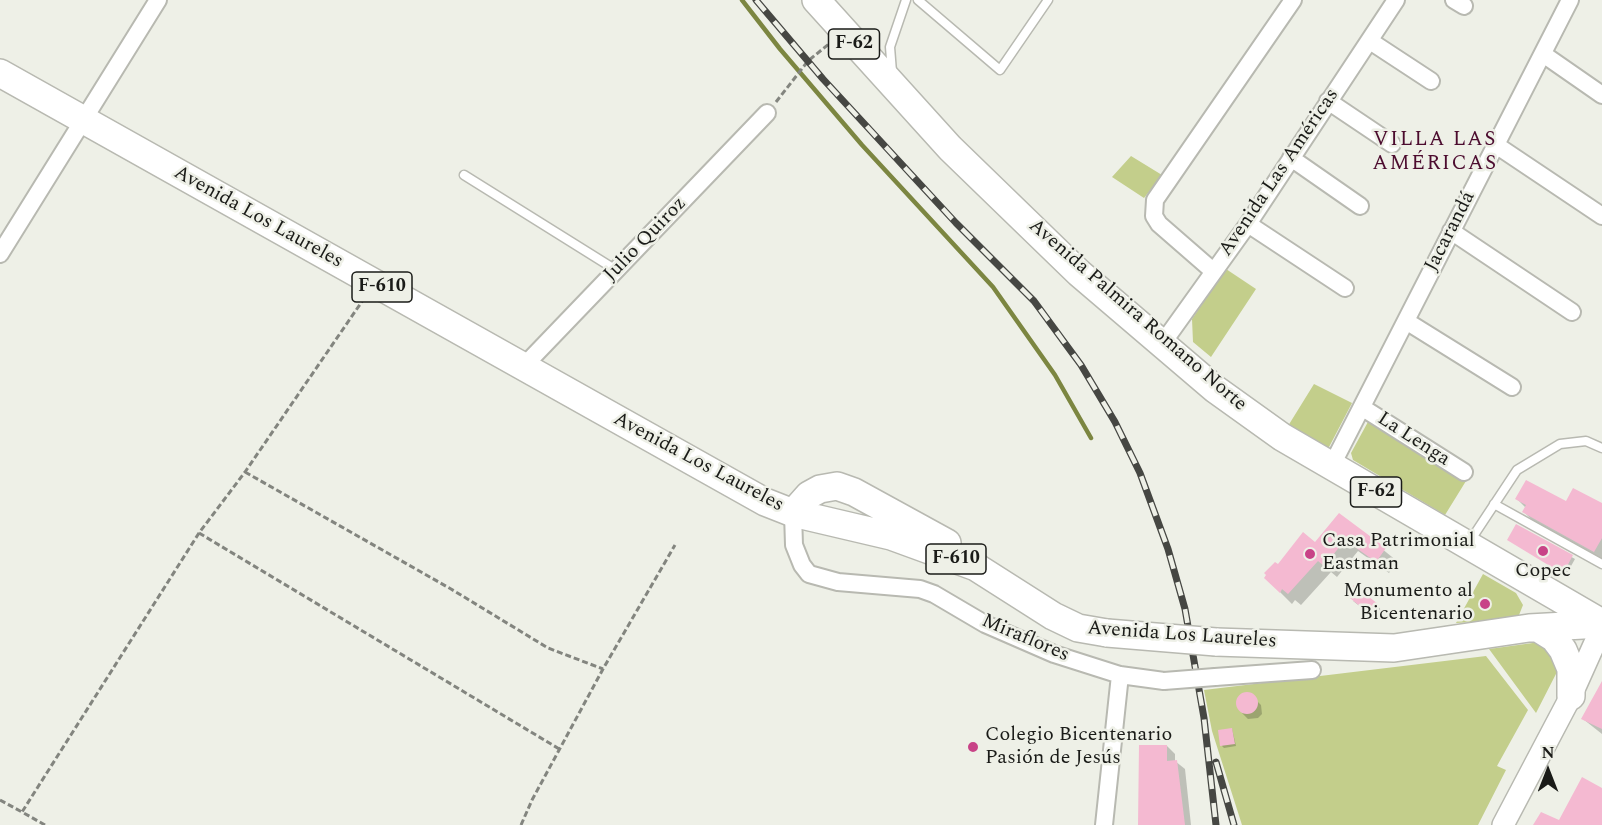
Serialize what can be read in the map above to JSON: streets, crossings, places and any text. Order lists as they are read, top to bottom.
{
  "streets": {
    "main road": [
      "F-62",
      "Avenida Los Laureles",
      "F-610",
      "Avenida Palmira Romano Norte"
    ],
    "street": [
      "Avenida Las Américas",
      "Jacarandá",
      "Julio Quiroz",
      "La Lenga",
      "Miraflores"
    ]
  },
  "crossings": [
    ["Avenida Las Américas", "Avenida Palmira Romano Norte"],
    ["Avenida Los Laureles", "Julio Quiroz"],
    ["Avenida Los Laureles", "Avenida Palmira Romano Norte"],
    ["Avenida Los Laureles", "Miraflores"],
    ["Jacarandá", "Avenida Palmira Romano Norte"],
    ["Jacarandá", "La Lenga"]
  ],
  "districts": ["VILLA LAS AMÉRICAS"],
  "places": [
    "Copec",
    "Casa Patrimonial Eastman",
    "Monumento al Bicentenario",
    "Colegio Bicentenario Pasión de Jesús"
  ],
  "north": "top"
}
